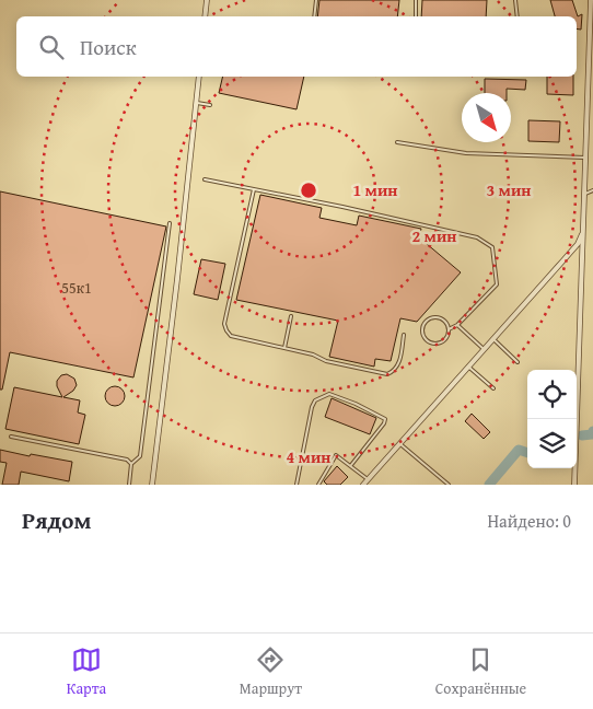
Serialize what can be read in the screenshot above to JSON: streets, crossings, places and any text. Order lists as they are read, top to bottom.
{
  "house_numbers": ["55к1"],
  "north": "bottom right",
  "page": {
    "search": "Поиск",
    "heading": ["Рядом", "Найдено: 0"],
    "nav": ["Карта", "Маршрут", "Сохранённые"]
  },
  "rings": [
    "1 мин",
    "3 мин",
    "2 мин",
    "4 мин"
  ]
}
